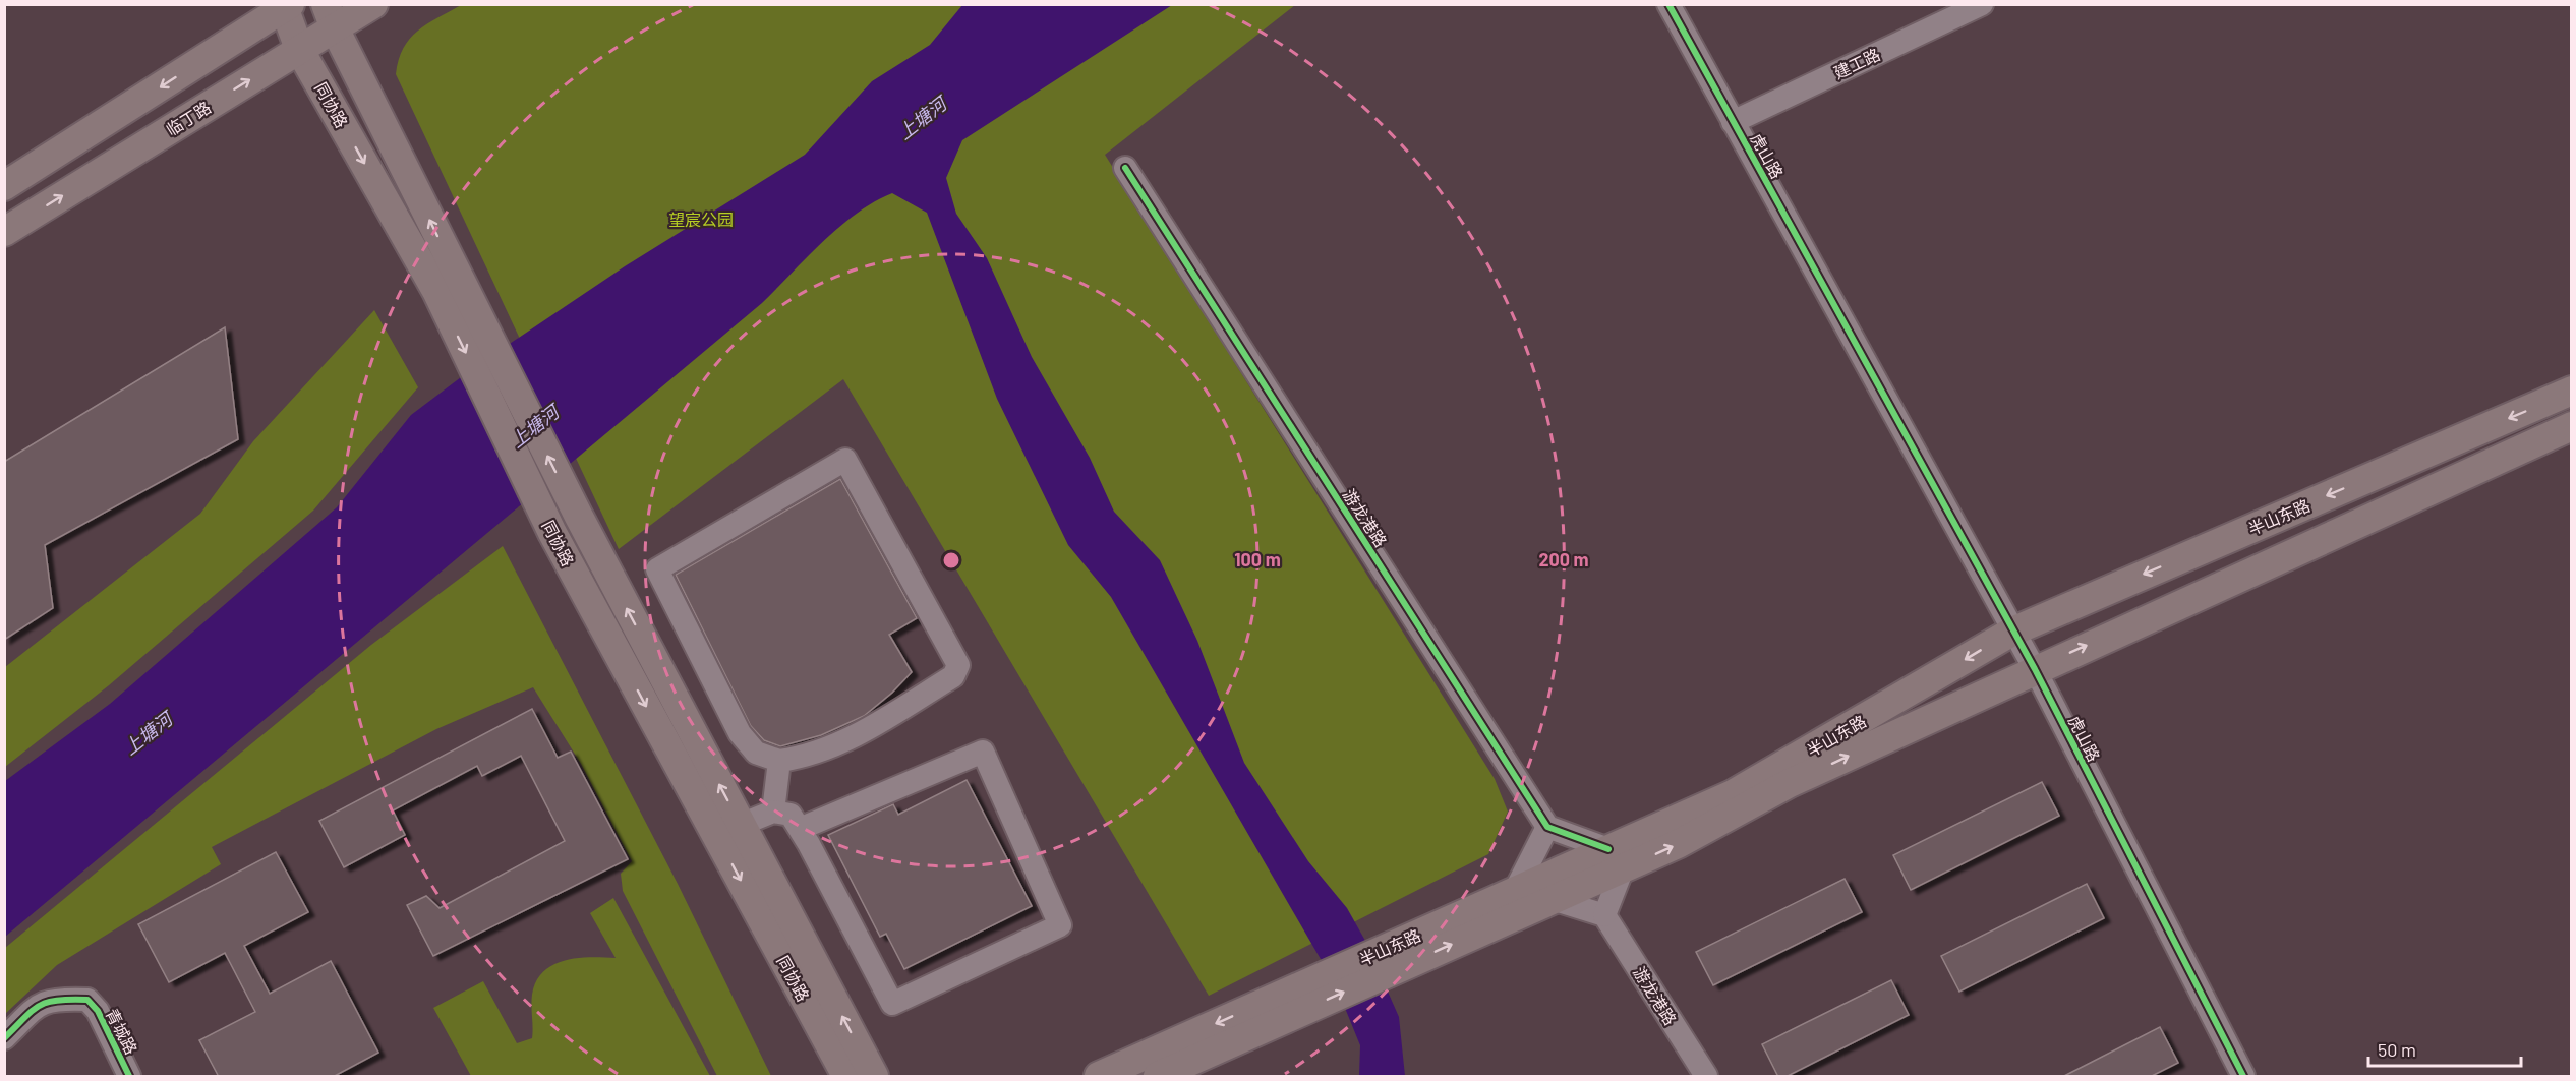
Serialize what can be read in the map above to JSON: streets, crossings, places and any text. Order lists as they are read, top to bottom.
{
  "streets": {
    "main road": ["同协路", "临丁路", "半山东路"],
    "street": [
      "建工路",
      "虎山路",
      "游龙港路",
      "青城路"
    ]
  },
  "crossings": [
    ["建工路", "虎山路"],
    ["同协路", "临丁路"],
    ["虎山路", "半山东路"]
  ],
  "water": ["上塘河"],
  "parks": ["望宸公园"],
  "scale_bar": "50 m",
  "rings": ["100 m", "200 m"]
}
